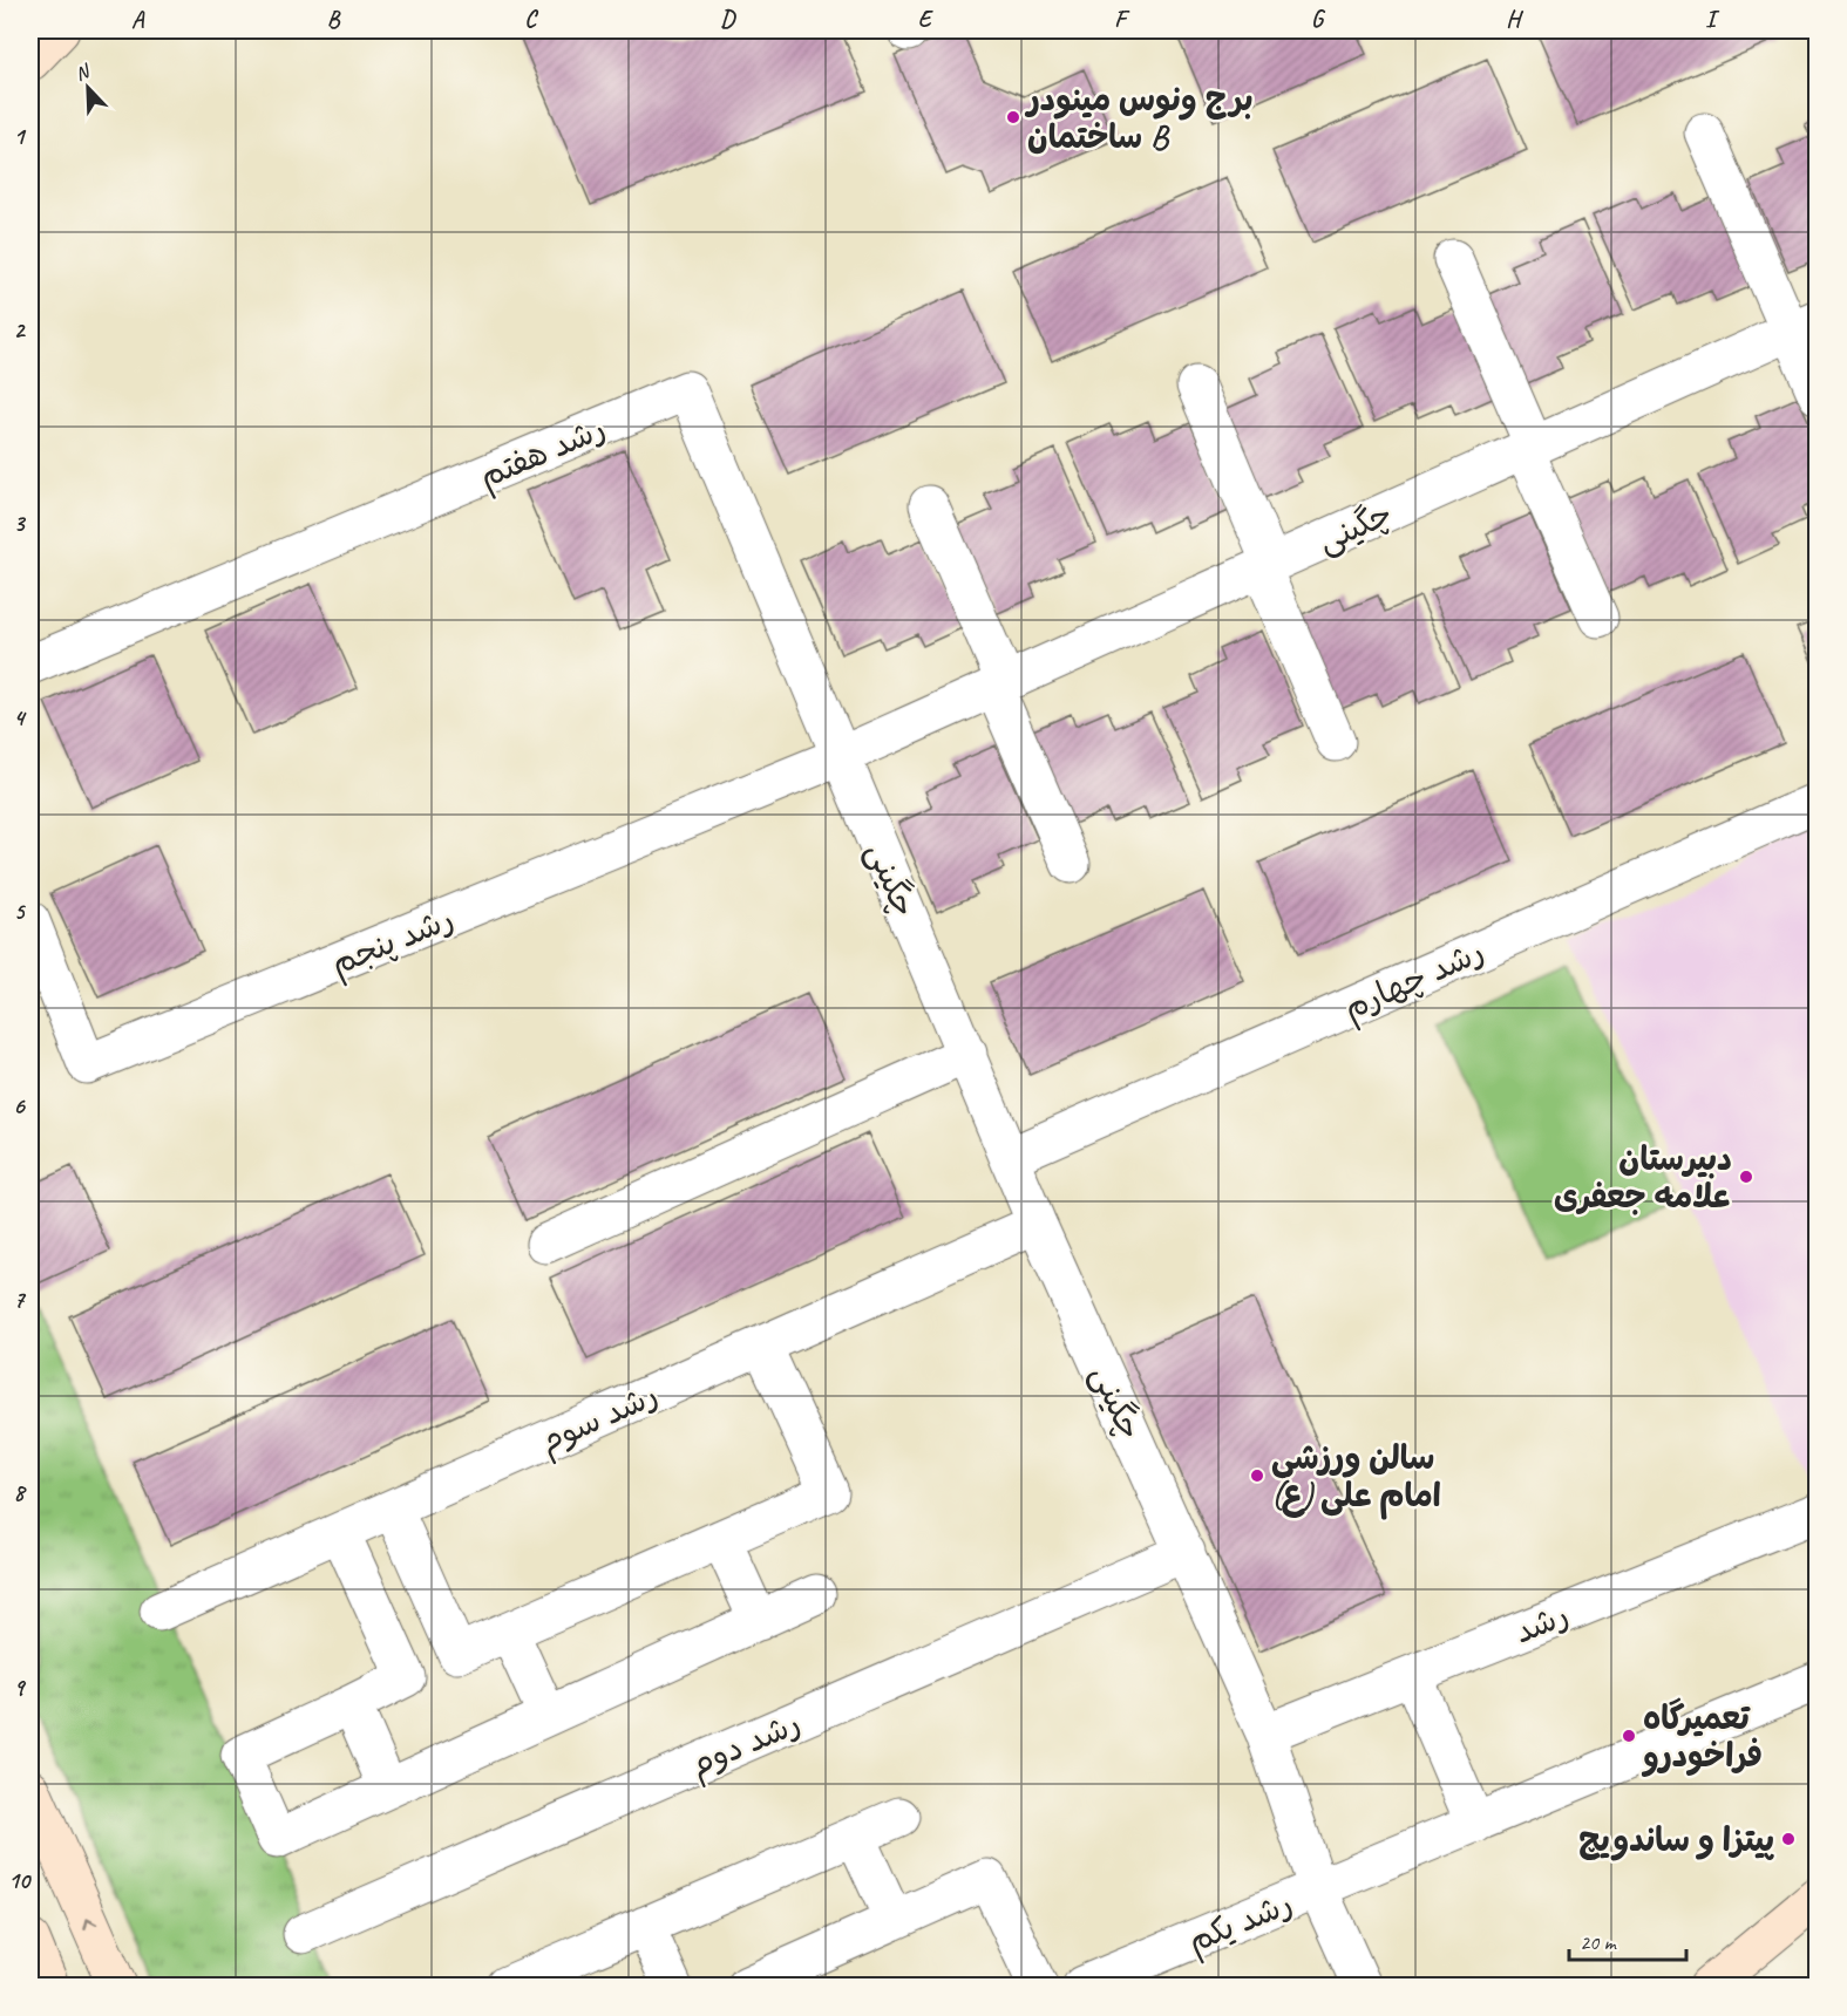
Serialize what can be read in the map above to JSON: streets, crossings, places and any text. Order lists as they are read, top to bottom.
{
  "streets": {
    "street": [
      "رشد هفتم",
      "چگینی",
      "رشد پنجم",
      "رشد چهارم",
      "رشد سوم",
      "رشد",
      "رشد دوم",
      "رشد یکم"
    ]
  },
  "crossings": [
    ["رشد هفتم", "چگینی"],
    ["رشد هفتم", "رشد پنجم"],
    ["چگینی", "رشد پنجم"],
    ["چگینی", "رشد چهارم"],
    ["چگینی", "رشد سوم"],
    ["چگینی", "رشد"],
    ["چگینی", "رشد دوم"],
    ["چگینی", "رشد یکم"]
  ],
  "places": [
    "برج ونوس مینودر ساختمان B",
    "دبیرستان علامه جعفری",
    "سالن ورزشی امام علی (ع)",
    "تعمیرگاه فراخودرو",
    "پیتزا و ساندویچ"
  ],
  "scale_bar": "20 m",
  "north": "top left",
  "grid": {
    "columns": [
      "A",
      "B",
      "C",
      "D",
      "E",
      "F",
      "G",
      "H",
      "I"
    ],
    "rows": [
      "1",
      "2",
      "3",
      "4",
      "5",
      "6",
      "7",
      "8",
      "9",
      "10"
    ]
  }
}
